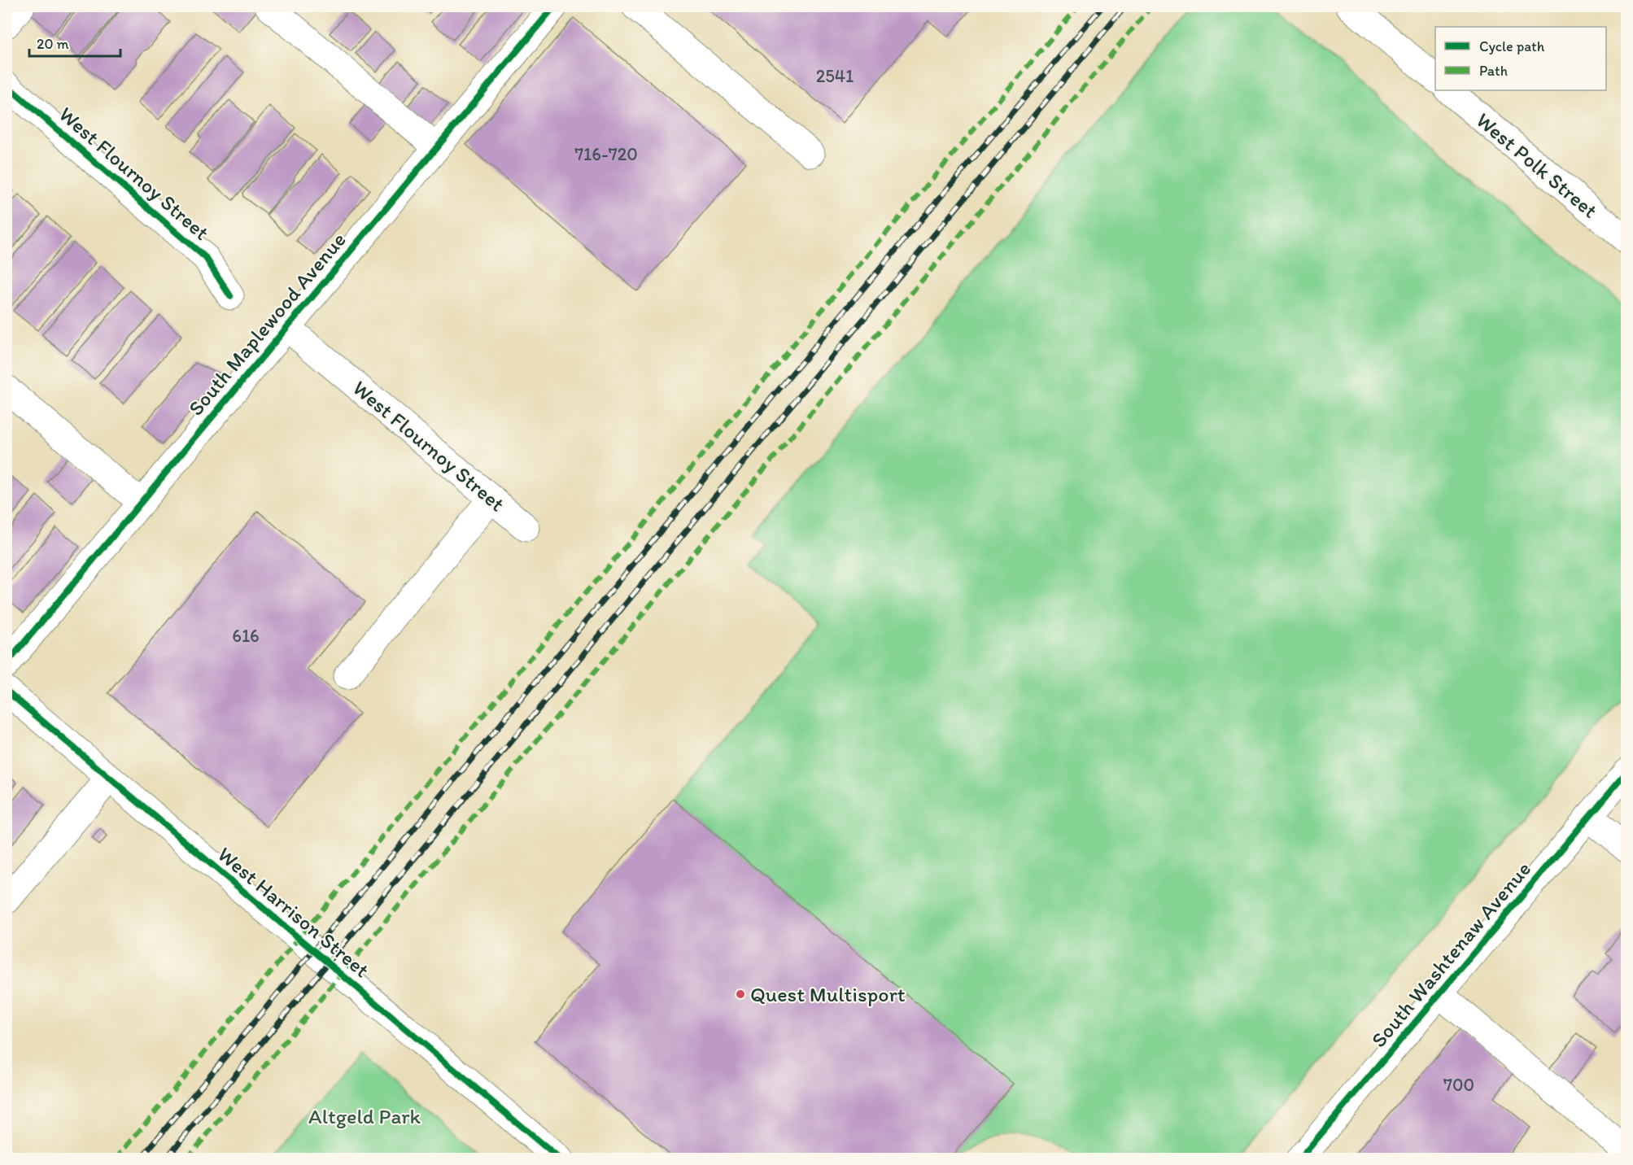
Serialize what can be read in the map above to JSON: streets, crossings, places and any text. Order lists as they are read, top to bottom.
{
  "streets": {
    "street": [
      "West Polk Street",
      "West Flournoy Street",
      "South Maplewood Avenue",
      "West Harrison Street",
      "South Washtenaw Avenue"
    ]
  },
  "crossings": [
    ["West Flournoy Street", "South Maplewood Avenue"]
  ],
  "parks": ["Altgeld Park"],
  "places": ["Quest Multisport"],
  "house_numbers": [
    "2541",
    "716-720",
    "616",
    "700"
  ],
  "legend": ["Cycle path", "Path"],
  "scale_bar": "20 m"
}
